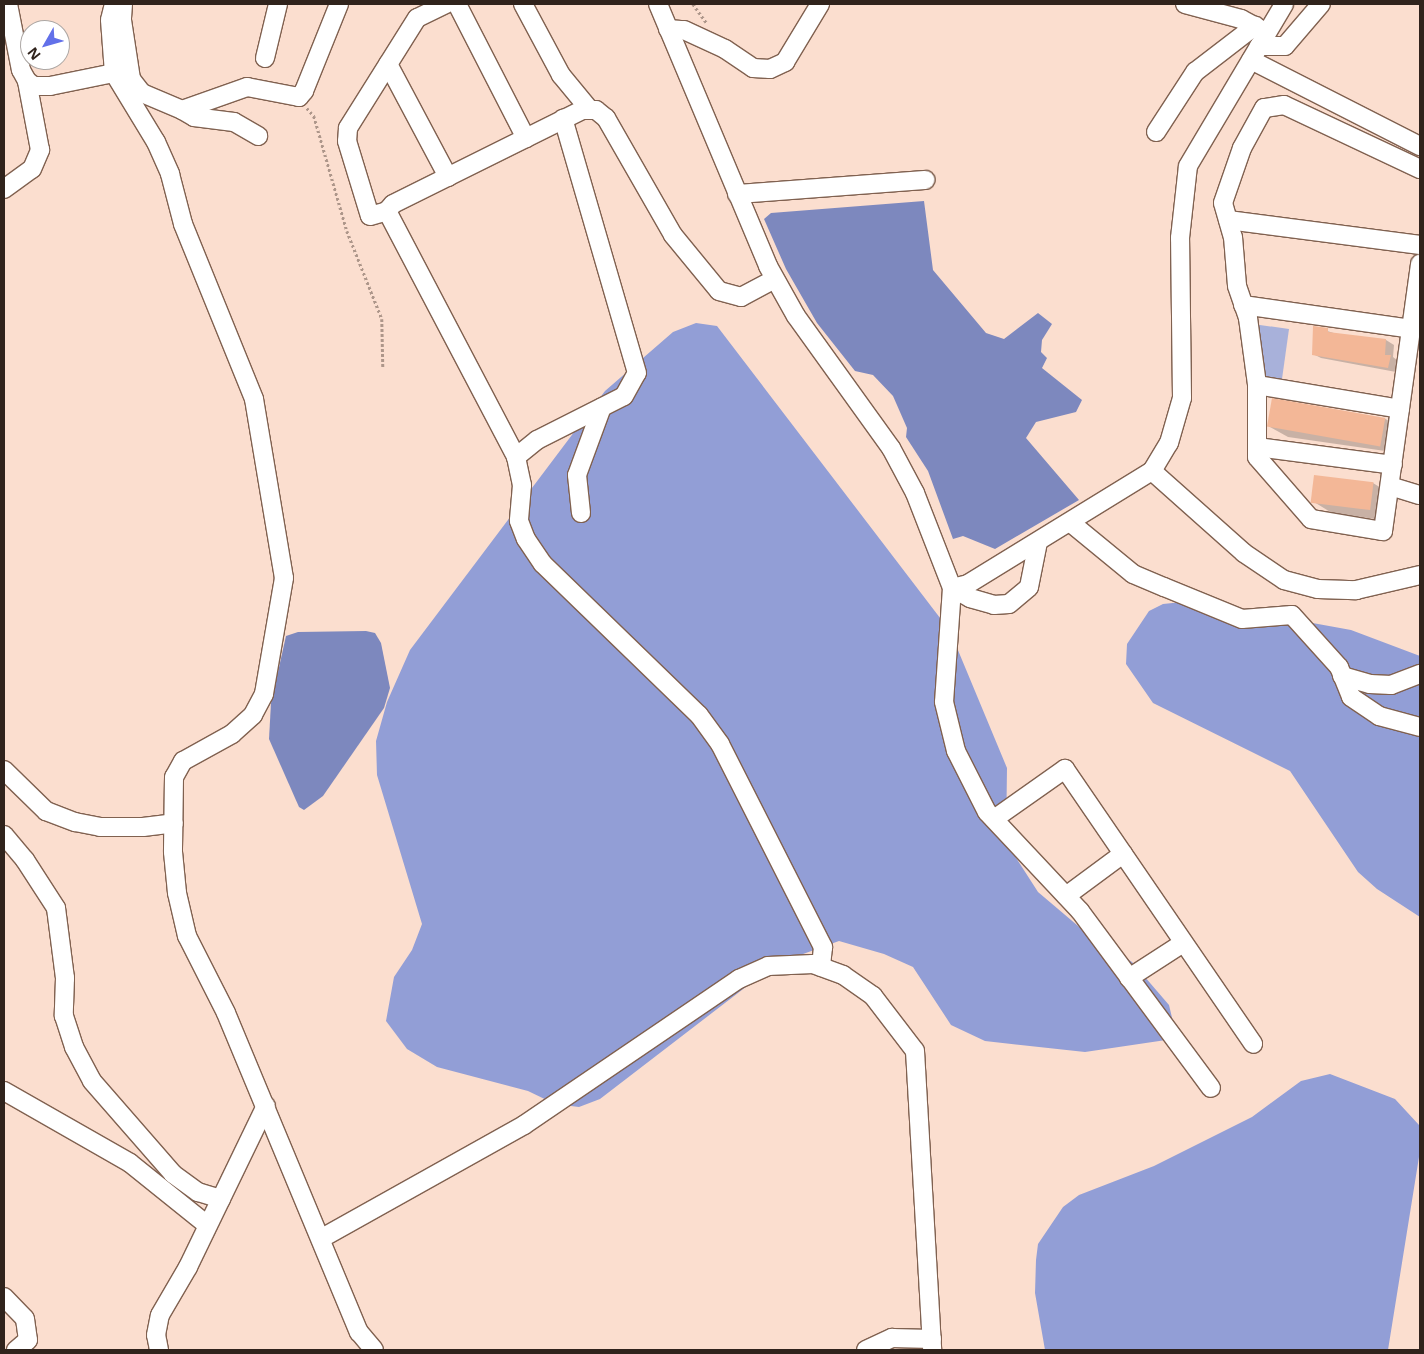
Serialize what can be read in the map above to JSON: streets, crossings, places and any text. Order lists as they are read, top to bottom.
{
  "north": "bottom left"
}
